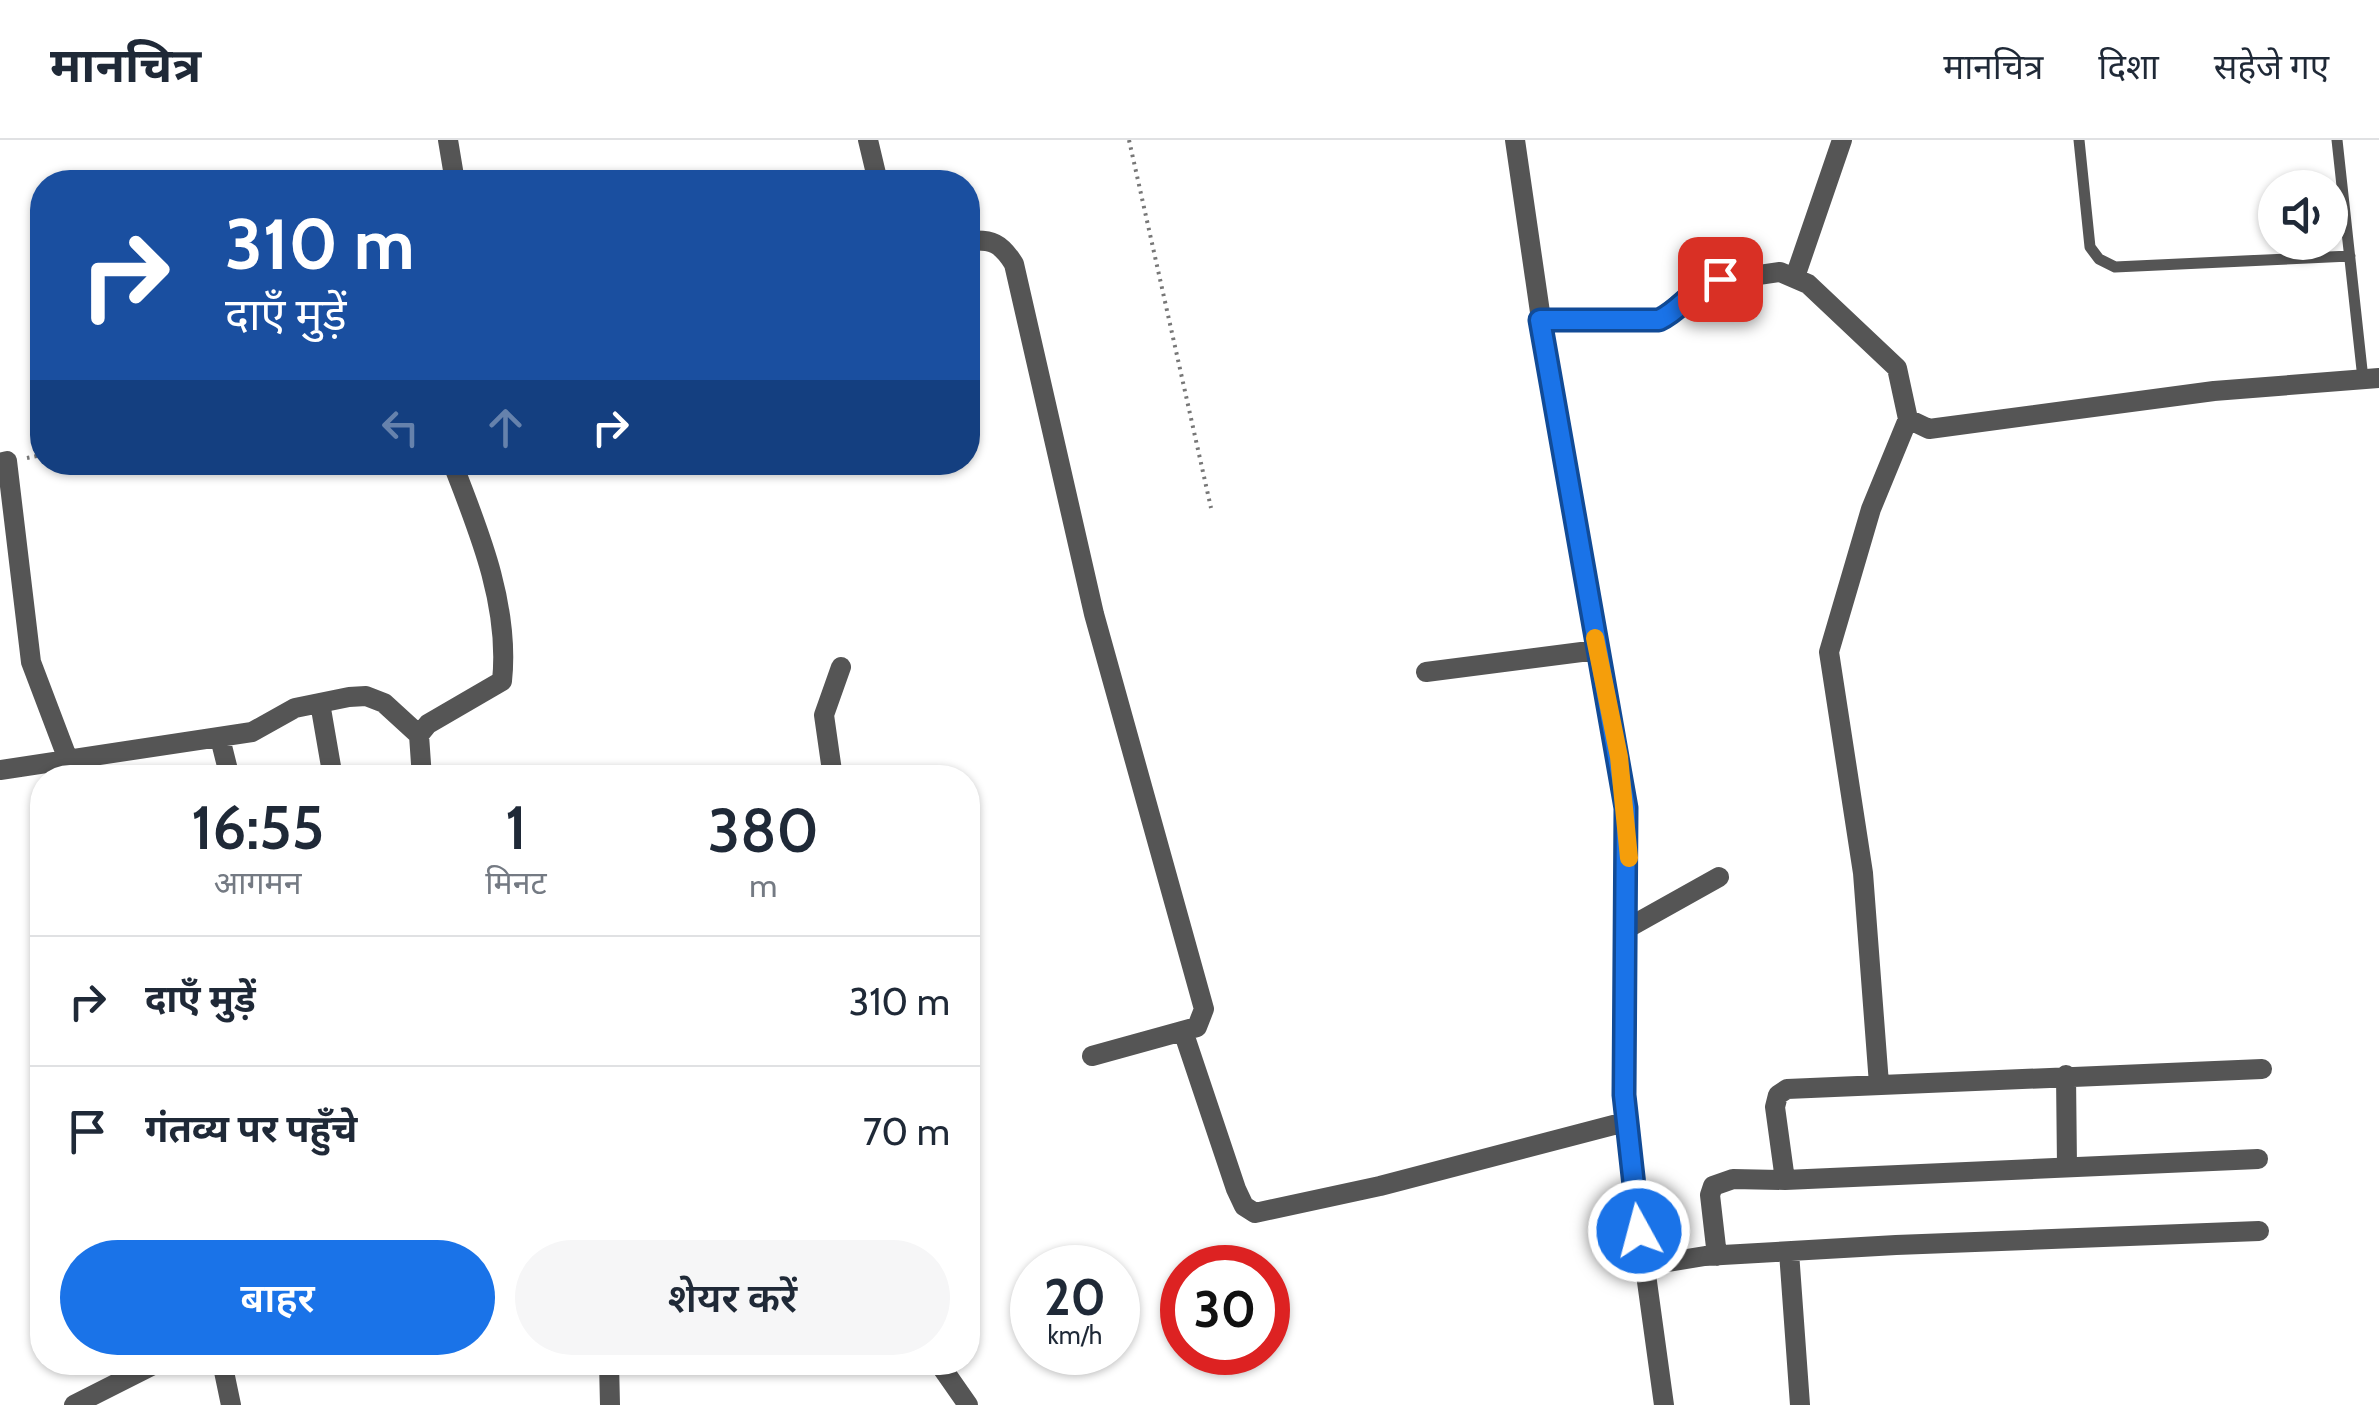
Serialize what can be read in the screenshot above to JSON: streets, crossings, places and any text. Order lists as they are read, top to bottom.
{
  "page": {
    "header": "मानचित्र",
    "nav": ["मानचित्र", "दिशा", "सहेजे गए"],
    "turn": ["310 m", "दाएँ मुड़ें"],
    "eta": [
      "16:55",
      "आगमन",
      "1",
      "मिनट",
      "380",
      "m"
    ],
    "list": [
      {
        "name": "दाएँ मुड़ें",
        "value": "310 m"
      },
      {
        "name": "गंतव्य पर पहुँचे",
        "value": "70 m"
      }
    ],
    "buttons": ["बाहर", "शेयर करें"],
    "speed": "20 km/h",
    "limit": "30"
  }
}
